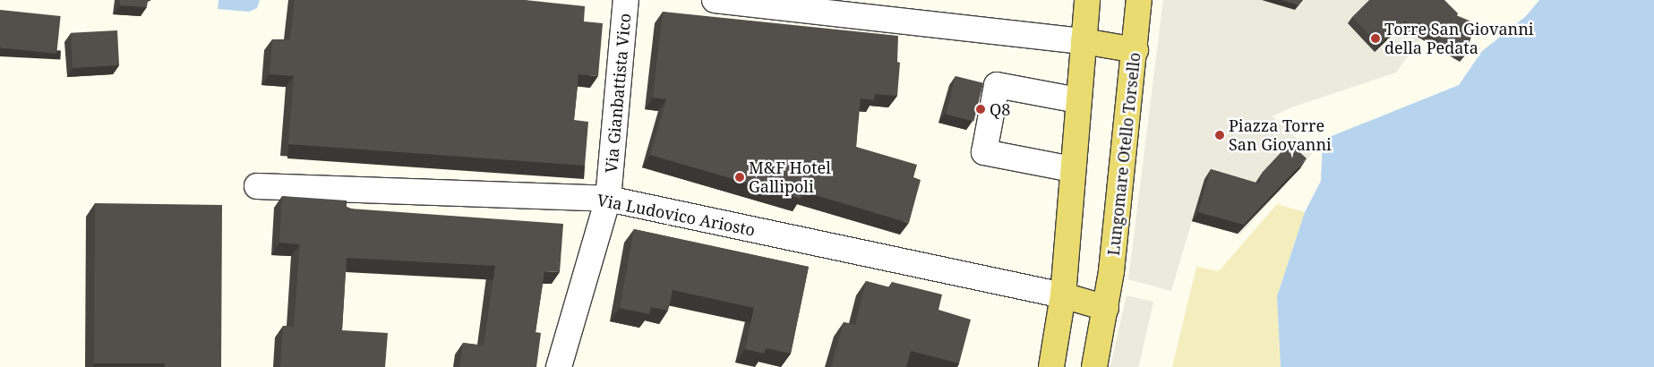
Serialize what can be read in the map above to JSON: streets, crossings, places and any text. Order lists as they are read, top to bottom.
{
  "streets": {
    "main road": ["Lungomare Otello Torsello"],
    "street": ["Via Gianbattista Vico", "Via Ludovico Ariosto"]
  },
  "crossings": [
    ["Via Gianbattista Vico", "Via Ludovico Ariosto"]
  ],
  "places": [
    "Torre San Giovanni della Pedata",
    "Q8",
    "Piazza Torre San Giovanni",
    "M&F Hotel Gallipoli"
  ]
}
